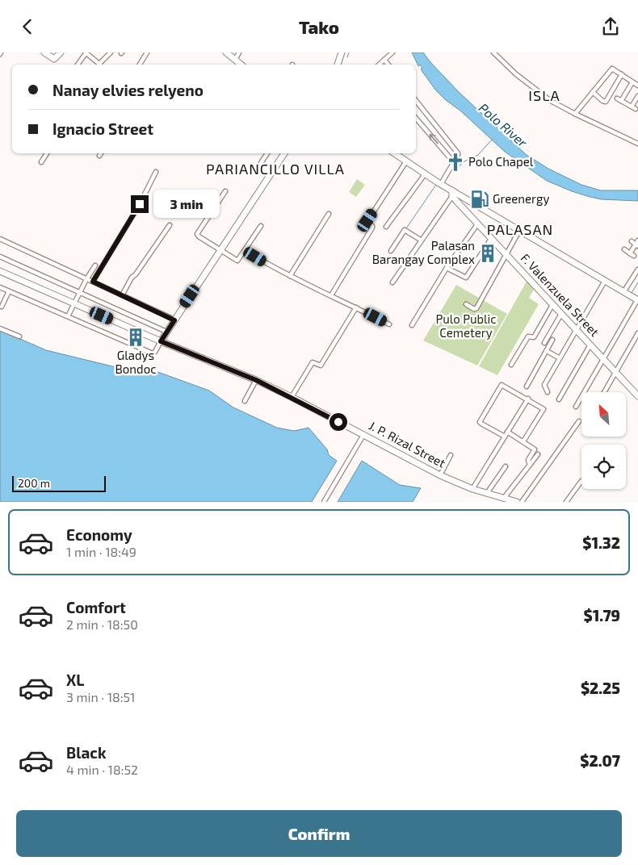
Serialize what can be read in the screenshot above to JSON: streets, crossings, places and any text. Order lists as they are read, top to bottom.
{
  "streets": {
    "main road": ["F. Valenzuela Street", "J. P. Rizal Street"]
  },
  "districts": ["ISLA", "PARIANCILLO VILLA", "PALASAN"],
  "water": ["Polo River"],
  "parks": ["Pulo Public Cemetery"],
  "places": {
    "church": ["Polo Chapel"],
    "fuel station": ["Greenergy"],
    "building": ["Palasan Barangay Complex", "Gladys Bondoc"]
  },
  "scale_bar": "200 m",
  "north": "top left",
  "page": {
    "header": "Tako",
    "banner": ["Nanay elvies relyeno", "Ignacio Street"],
    "bubble": "3 min",
    "scale": "200 m",
    "list": [
      {
        "name": "Economy",
        "note": "1 min · 18:49",
        "value": "$1.32"
      },
      {
        "name": "Comfort",
        "note": "2 min · 18:50",
        "value": "$1.79"
      },
      {
        "name": "XL",
        "note": "3 min · 18:51",
        "value": "$2.25"
      },
      {
        "name": "Black",
        "note": "4 min · 18:52",
        "value": "$2.07"
      }
    ],
    "buttons": "Confirm"
  }
}
